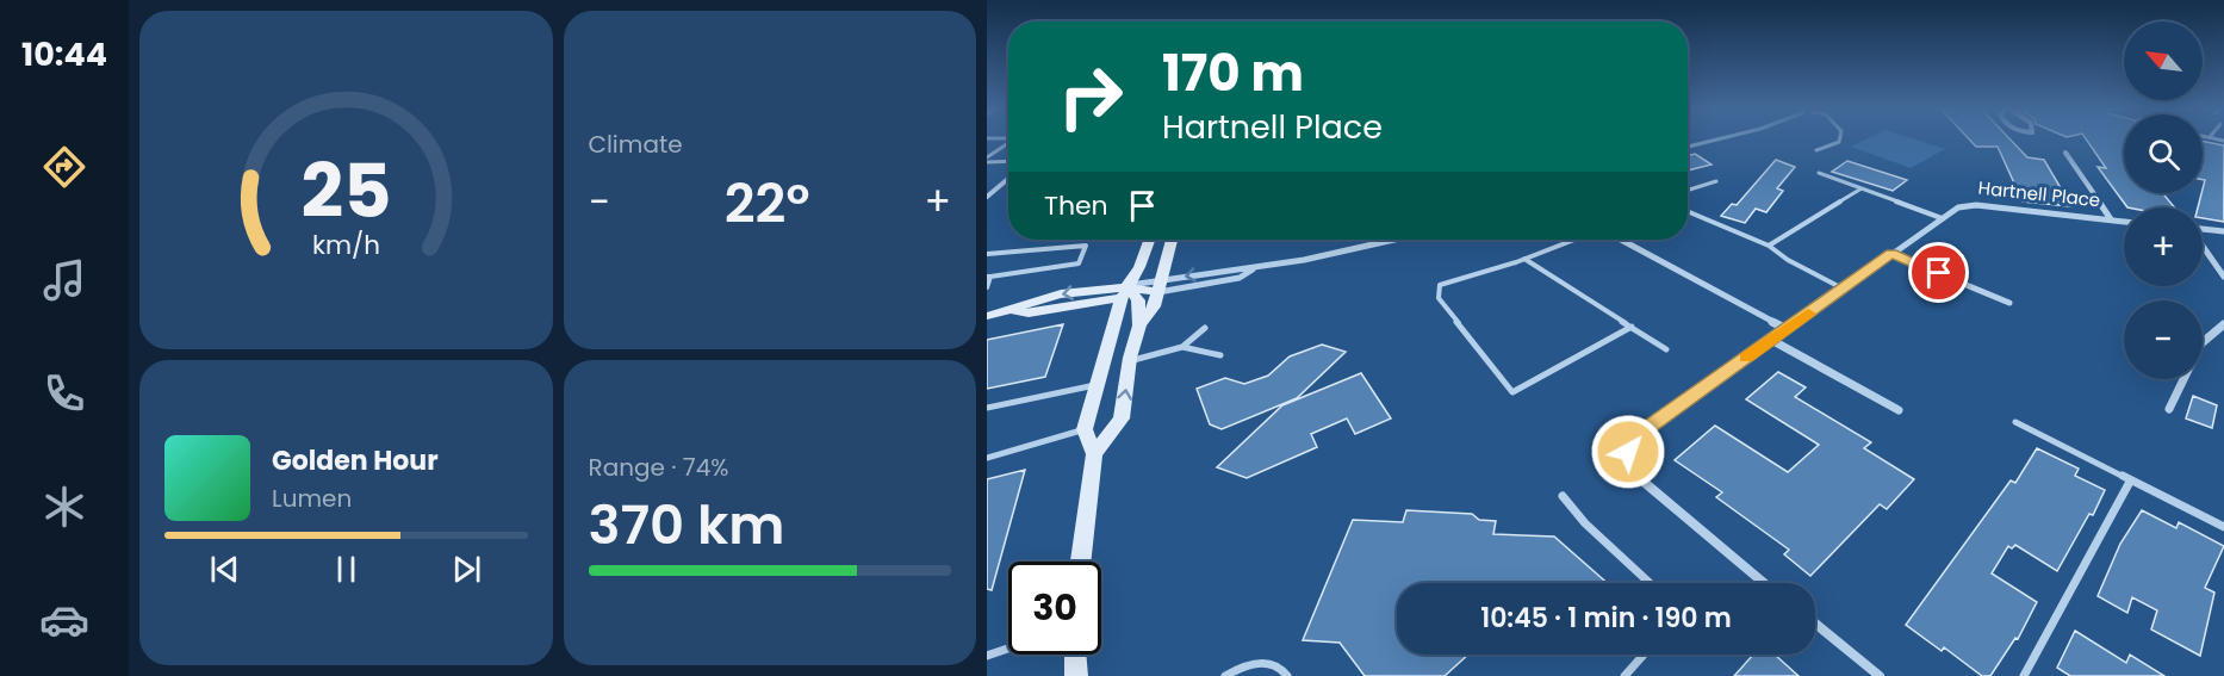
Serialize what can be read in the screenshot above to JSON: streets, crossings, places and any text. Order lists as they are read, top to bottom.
{
  "streets": {
    "street": ["Hartnell Place"]
  },
  "north": "top left",
  "page": {
    "tabs": "10:44",
    "tile": [
      "Climate",
      ["Range · 74%", "370 km"]
    ],
    "map_buttons": ["+", "−"],
    "turn": ["170 m", "Hartnell Place"],
    "then": "Then",
    "heat": ["−", "22°", "+"],
    "song": ["Golden Hour", "Lumen"],
    "limit": "30",
    "trip": "10:45 · 1 min · 190 m",
    "gauge": ["25", "km/h"]
  }
}
